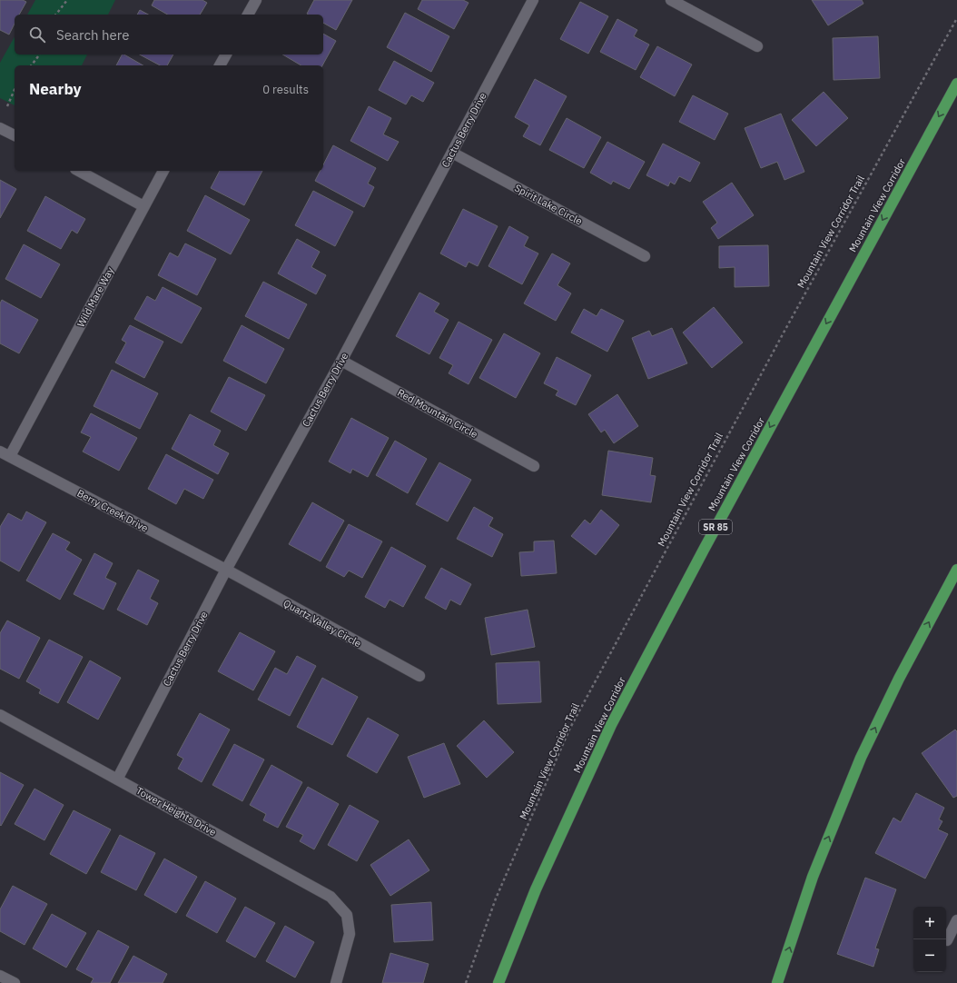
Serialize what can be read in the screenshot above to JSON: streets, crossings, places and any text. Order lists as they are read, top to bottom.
{
  "streets": {
    "highway": ["Mountain View Corridor", "SR 85"],
    "street": [
      "Cactus Berry Drive",
      "Spirit Lake Circle",
      "Wild Mare Way",
      "Red Mountain Circle",
      "Berry Creek Drive",
      "Quartz Valley Circle",
      "Tower Heights Drive"
    ],
    "path": ["Mountain View Corridor Trail"]
  },
  "crossings": [
    ["Cactus Berry Drive", "Spirit Lake Circle"],
    ["Cactus Berry Drive", "Red Mountain Circle"],
    ["Cactus Berry Drive", "Berry Creek Drive"],
    ["Cactus Berry Drive", "Quartz Valley Circle"],
    ["Cactus Berry Drive", "Tower Heights Drive"],
    ["Wild Mare Way", "Berry Creek Drive"],
    ["Berry Creek Drive", "Quartz Valley Circle"]
  ],
  "one_way": ["Mountain View Corridor"],
  "page": {
    "search": "Search here",
    "heading": ["Nearby", "0 results"],
    "map_buttons": ["+", "−"]
  }
}
